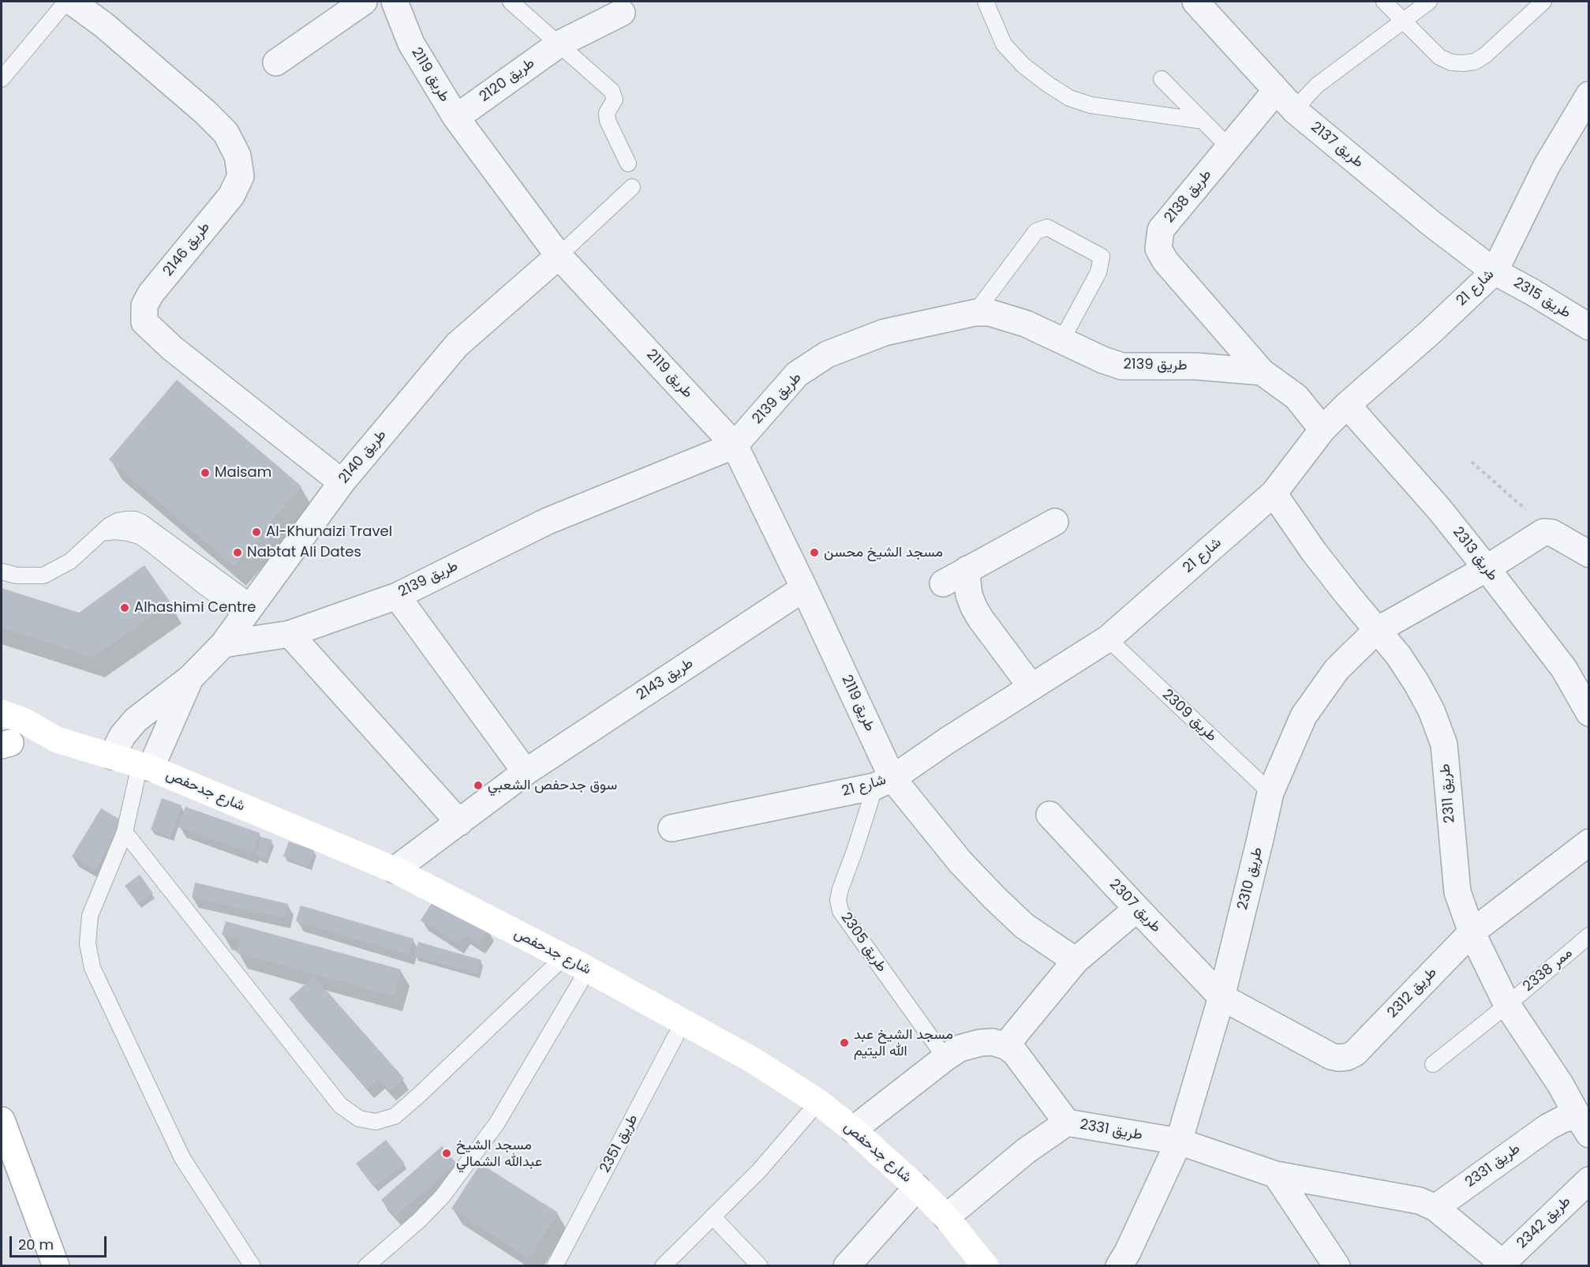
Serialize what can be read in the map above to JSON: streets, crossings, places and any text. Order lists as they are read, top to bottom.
{
  "streets": {
    "street": [
      "طريق 2119",
      "طريق 2120",
      "طريق 2137",
      "طريق 2138",
      "طريق 2146",
      "شارع 21",
      "طريق 2315",
      "طريق 2139",
      "طريق 2140",
      "طريق 2313",
      "طريق 2143",
      "شارع جدحفص",
      "طريق 2311",
      "طريق 2310",
      "طريق 2307",
      "طريق 2312",
      "طريق 2331",
      "طريق 2342"
    ],
    "lane": [
      "طريق 2309",
      "طريق 2305",
      "ممر 2338",
      "طريق 2351"
    ]
  },
  "crossings": [
    ["طريق 2119", "طريق 2120"],
    ["طريق 2119", "شارع 21"],
    ["طريق 2119", "طريق 2139"],
    ["طريق 2119", "طريق 2140"],
    ["طريق 2119", "طريق 2143"],
    ["طريق 2119", "طريق 2305"],
    ["طريق 2137", "طريق 2138"],
    ["طريق 2137", "شارع 21"],
    ["طريق 2137", "طريق 2315"],
    ["طريق 2138", "طريق 2139"],
    ["طريق 2146", "طريق 2140"],
    ["شارع 21", "طريق 2315"],
    ["شارع 21", "طريق 2313"],
    ["شارع 21", "طريق 2309"],
    ["شارع 21", "طريق 2311"],
    ["شارع 21", "طريق 2305"],
    ["طريق 2140", "شارع جدحفص"],
    ["طريق 2313", "طريق 2310"],
    ["طريق 2143", "شارع جدحفص"],
    ["طريق 2309", "طريق 2310"],
    ["شارع جدحفص", "طريق 2331"],
    ["شارع جدحفص", "طريق 2351"],
    ["طريق 2311", "طريق 2310"],
    ["طريق 2311", "ممر 2338"],
    ["طريق 2311", "طريق 2312"],
    ["طريق 2311", "طريق 2331"],
    ["طريق 2310", "طريق 2307"],
    ["طريق 2310", "طريق 2312"],
    ["طريق 2310", "طريق 2331"],
    ["طريق 2307", "طريق 2312"]
  ],
  "places": [
    "Maisam",
    "Al-Khunaizi Travel",
    "Nabtat Ali Dates",
    "مسجد الشيخ محسن",
    "Alhashimi Centre",
    "سوق جدحفص الشعبي",
    "مسجد الشيخ عبد الله اليتيم",
    "مسجد الشيخ عبدالله الشمالي"
  ],
  "scale_bar": "20 m"
}
